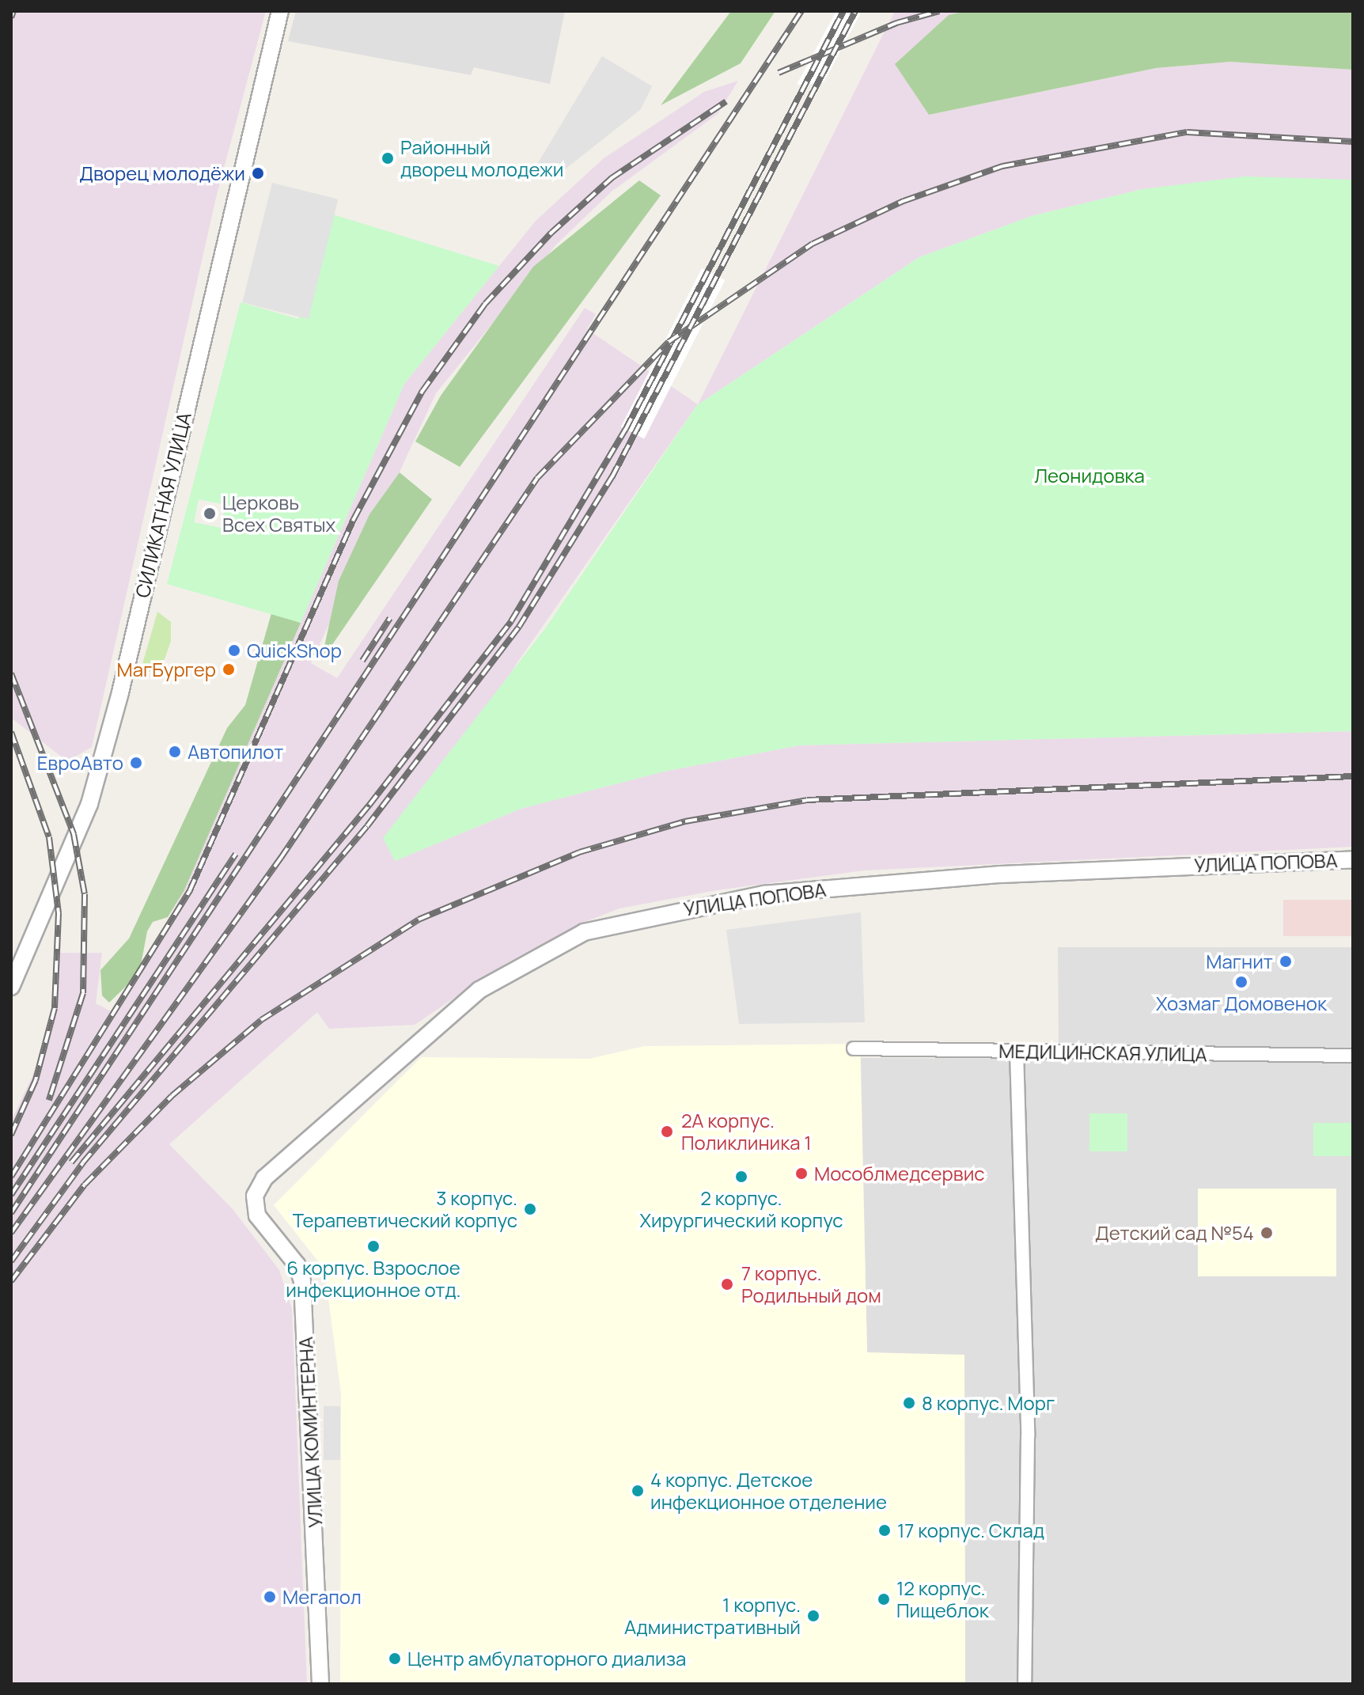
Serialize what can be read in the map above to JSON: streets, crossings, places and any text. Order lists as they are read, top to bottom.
{
  "streets": {
    "street": [
      "СИЛИКАТНАЯ УЛИЦА",
      "УЛИЦА ПОПОВА",
      "МЕДИЦИНСКАЯ УЛИЦА",
      "УЛИЦА КОМИНТЕРНА"
    ]
  },
  "crossings": [
    ["УЛИЦА ПОПОВА", "УЛИЦА КОМИНТЕРНА"]
  ],
  "parks": ["Леонидовка"],
  "places": [
    "Районный дворец молодежи",
    "Дворец молодёжи",
    "Церковь Всех Святых",
    "QuickShop",
    "МагБургер",
    "Автопилот",
    "ЕвроАвто",
    "Магнит",
    "Хозмаг Домовенок",
    "2А корпус. Поликлиника 1",
    "Мособлмедсервис",
    "2 корпус. Хирургический корпус",
    "3 корпус. Терапевтический корпус",
    "Детский сад №54",
    "6 корпус. Взрослое инфекционное отд.",
    "7 корпус. Родильный дом",
    "8 корпус. Морг",
    "4 корпус. Детское инфекционное отделение",
    "17 корпус. Склад",
    "Мегапол",
    "12 корпус. Пищеблок",
    "1 корпус. Административный",
    "Центр амбулаторного диализа"
  ]
}
